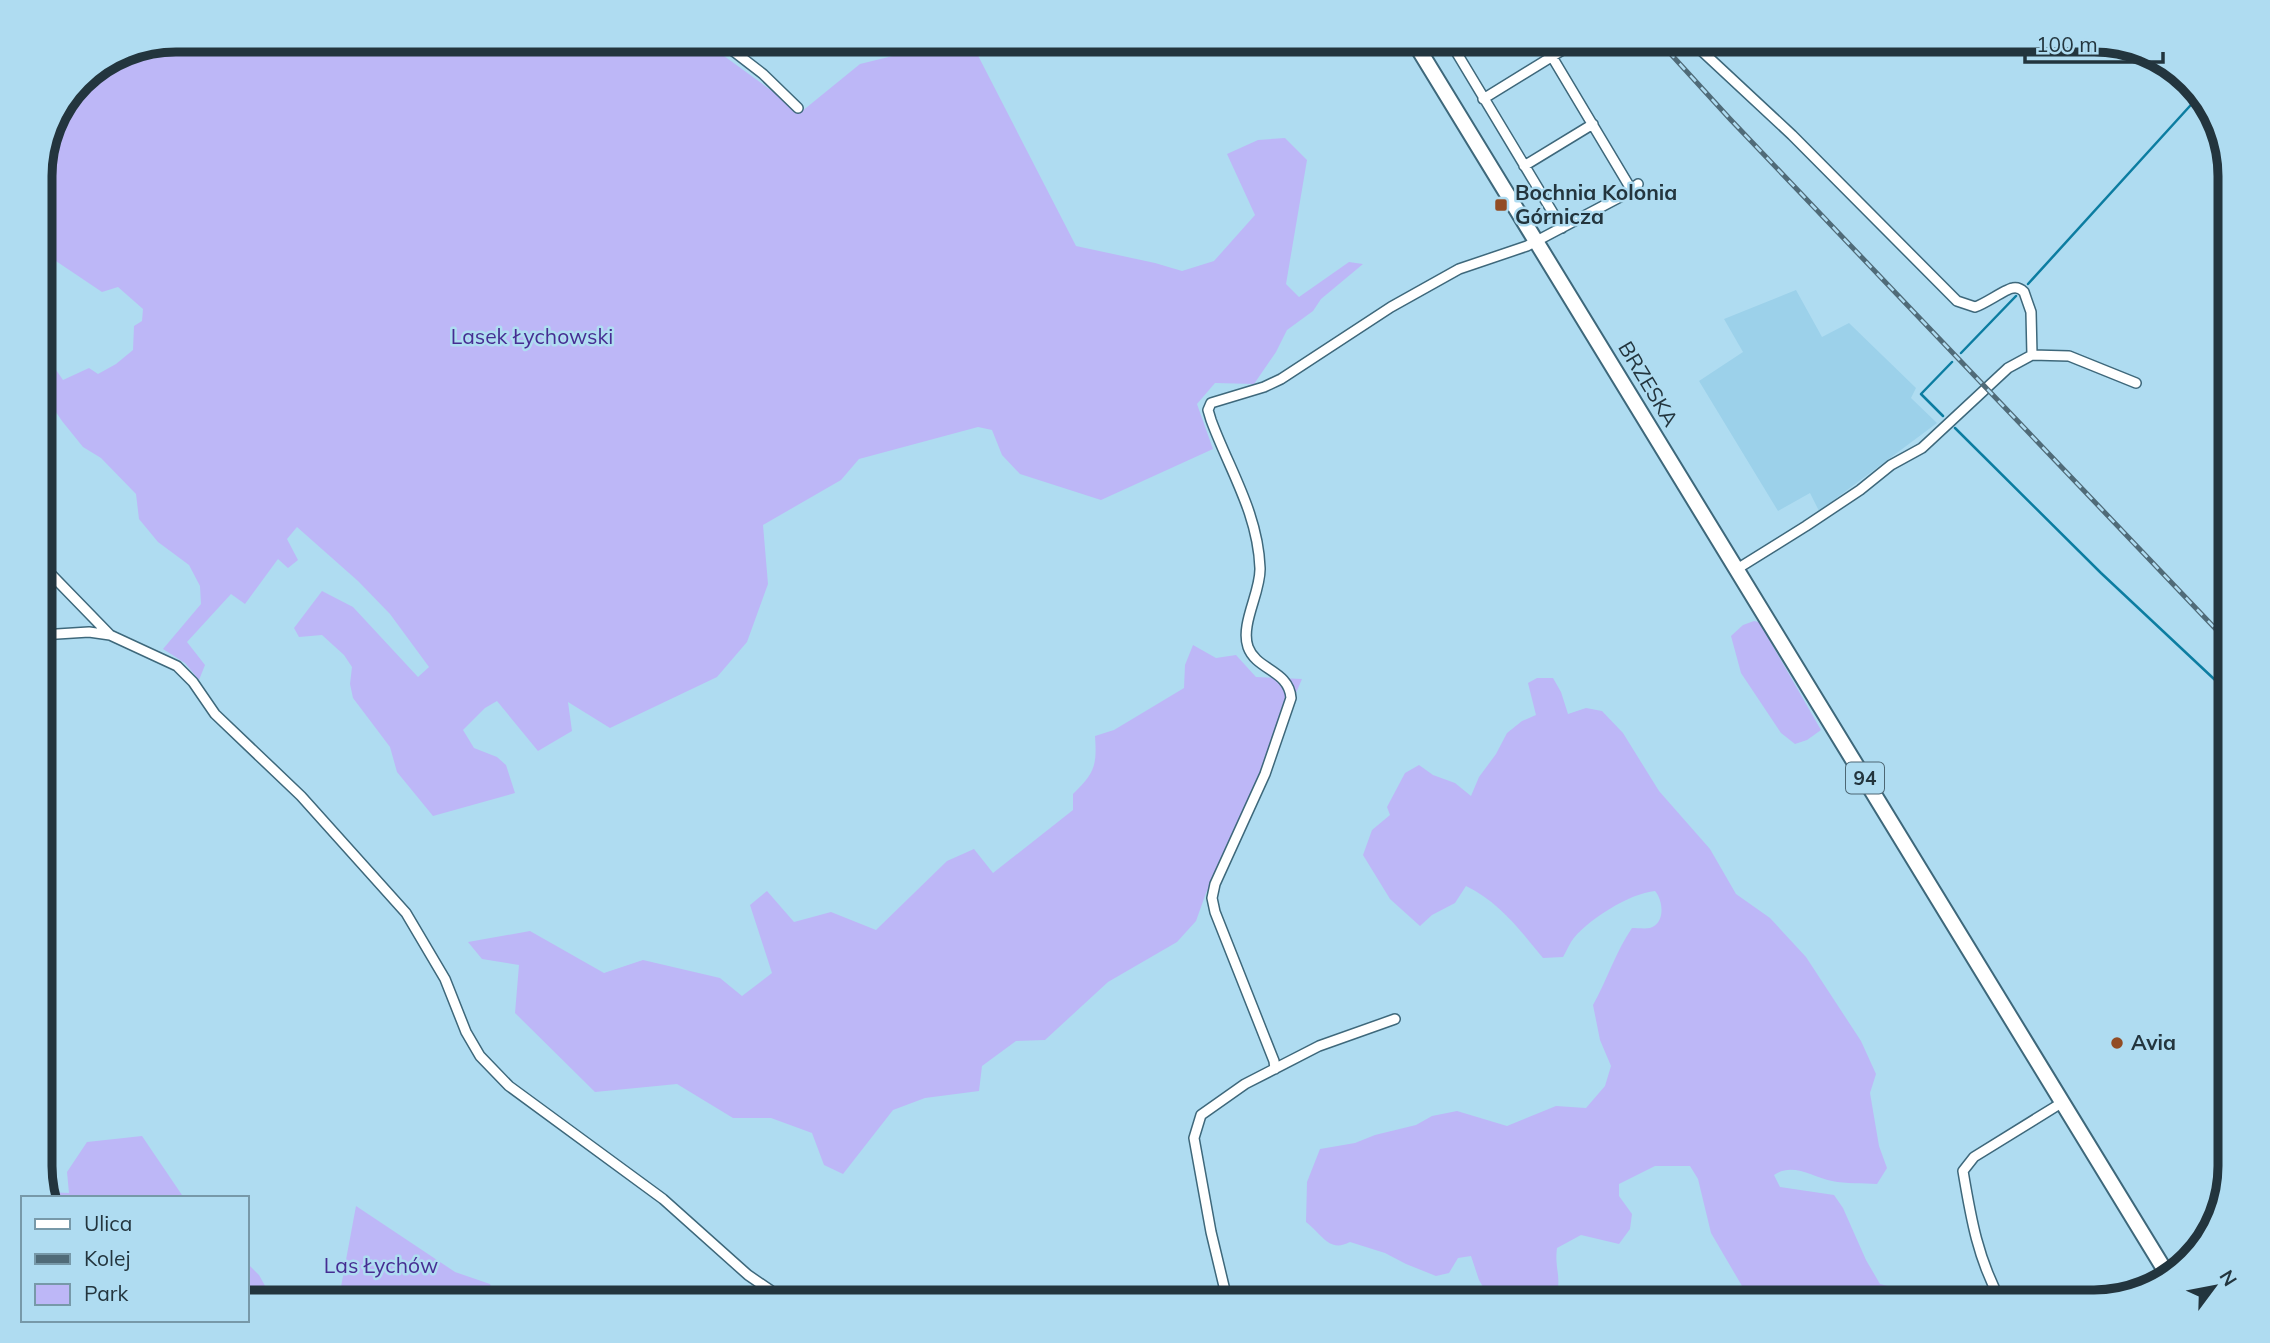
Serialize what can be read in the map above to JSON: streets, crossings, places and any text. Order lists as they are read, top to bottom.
{
  "streets": {
    "main road": ["BRZESKA", "94"]
  },
  "crossings": [
    ["BRZESKA", "94"]
  ],
  "parks": ["Lasek Łychowski", "Las Łychów"],
  "places": {
    "transit": ["Bochnia Kolonia Górnicza"],
    "other": ["Avia"]
  },
  "legend": ["Ulica", "Kolej", "Park"],
  "scale_bar": "100 m",
  "north": "top right"
}
